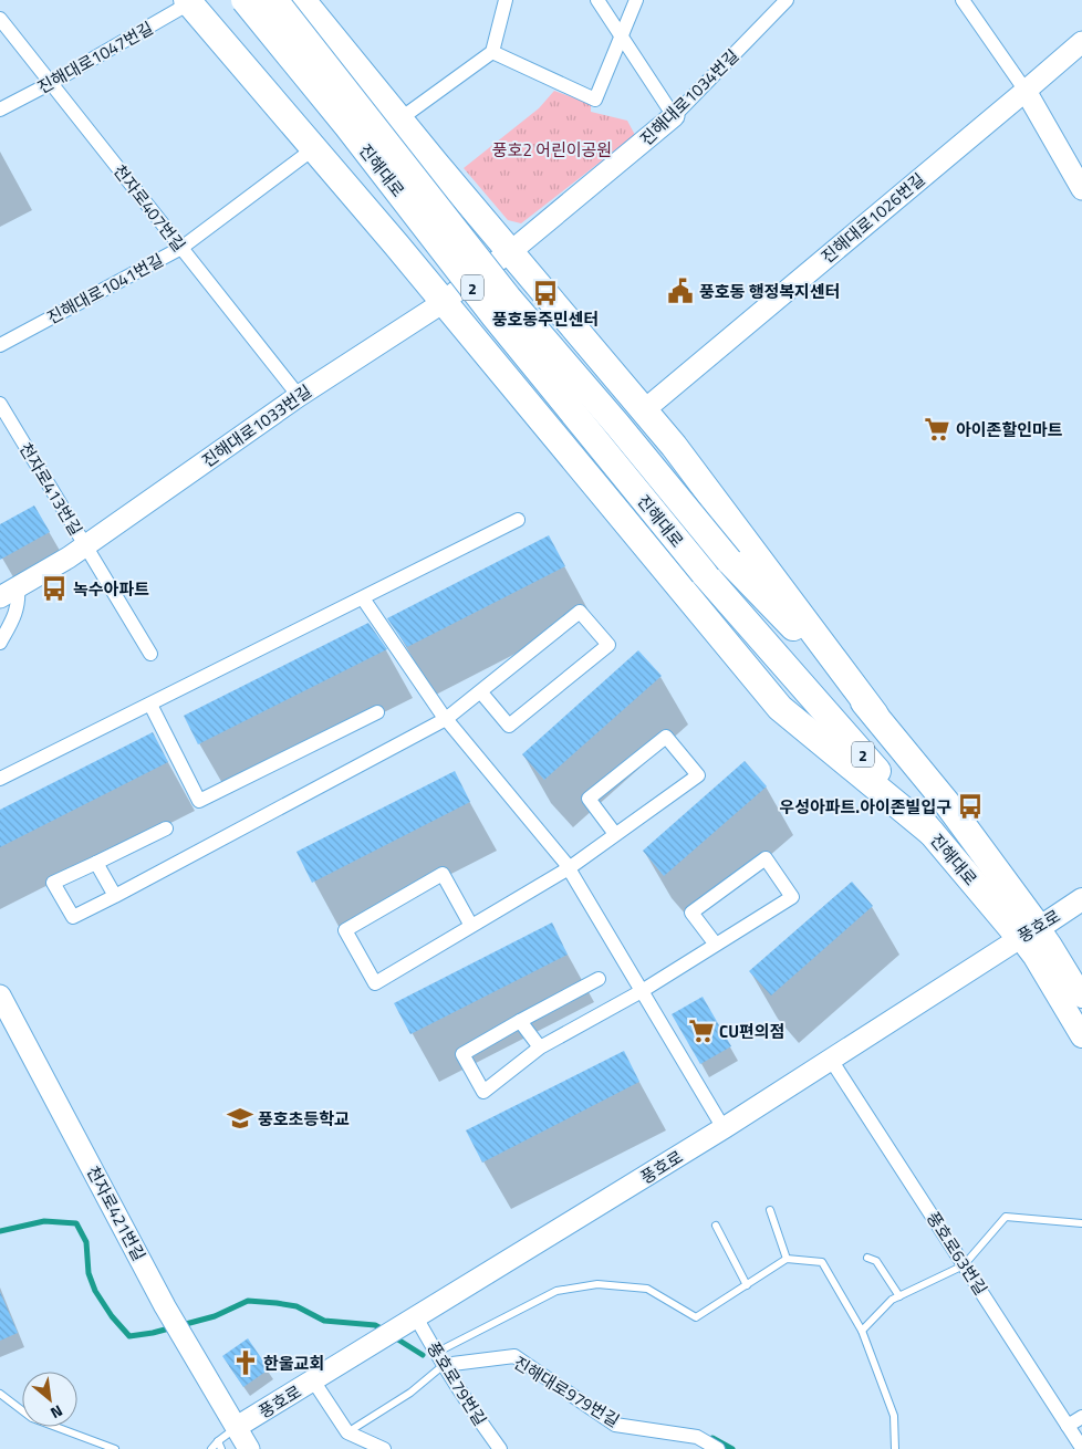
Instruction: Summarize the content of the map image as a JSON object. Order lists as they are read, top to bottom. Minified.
{"streets":{"highway":["진해대로","2"],"main road":["풍호로"],"street":["진해대로1047번길","진해대로1034번길","천자로407번길","진해대로1026번길","진해대로1041번길","진해대로1033번길","천자로413번길","천자로421번길","풍호로63번길","풍호로79번길","진해대로979번길"]},"crossings":[["진해대로1047번길","천자로407번길"],["진해대로1034번길","진해대로1033번길"],["진해대로","풍호로"],["천자로407번길","진해대로1041번길"],["천자로407번길","진해대로1033번길"],["진해대로1033번길","천자로413번길"],["풍호로","천자로421번길"],["풍호로","풍호로63번길"],["풍호로","풍호로79번길"],["풍호로79번길","진해대로979번길"]],"parks":["풍호2 어린이공원"],"places":{"public building":["풍호동 행정복지센터"],"bus stop":["풍호동주민센터","녹수아파트","우성아파트.아이존빌입구"],"supermarket":["아이존할인마트","CU편의점"],"school or university":["풍호초등학교"],"church":["한울교회"]},"north":"bottom right"}
